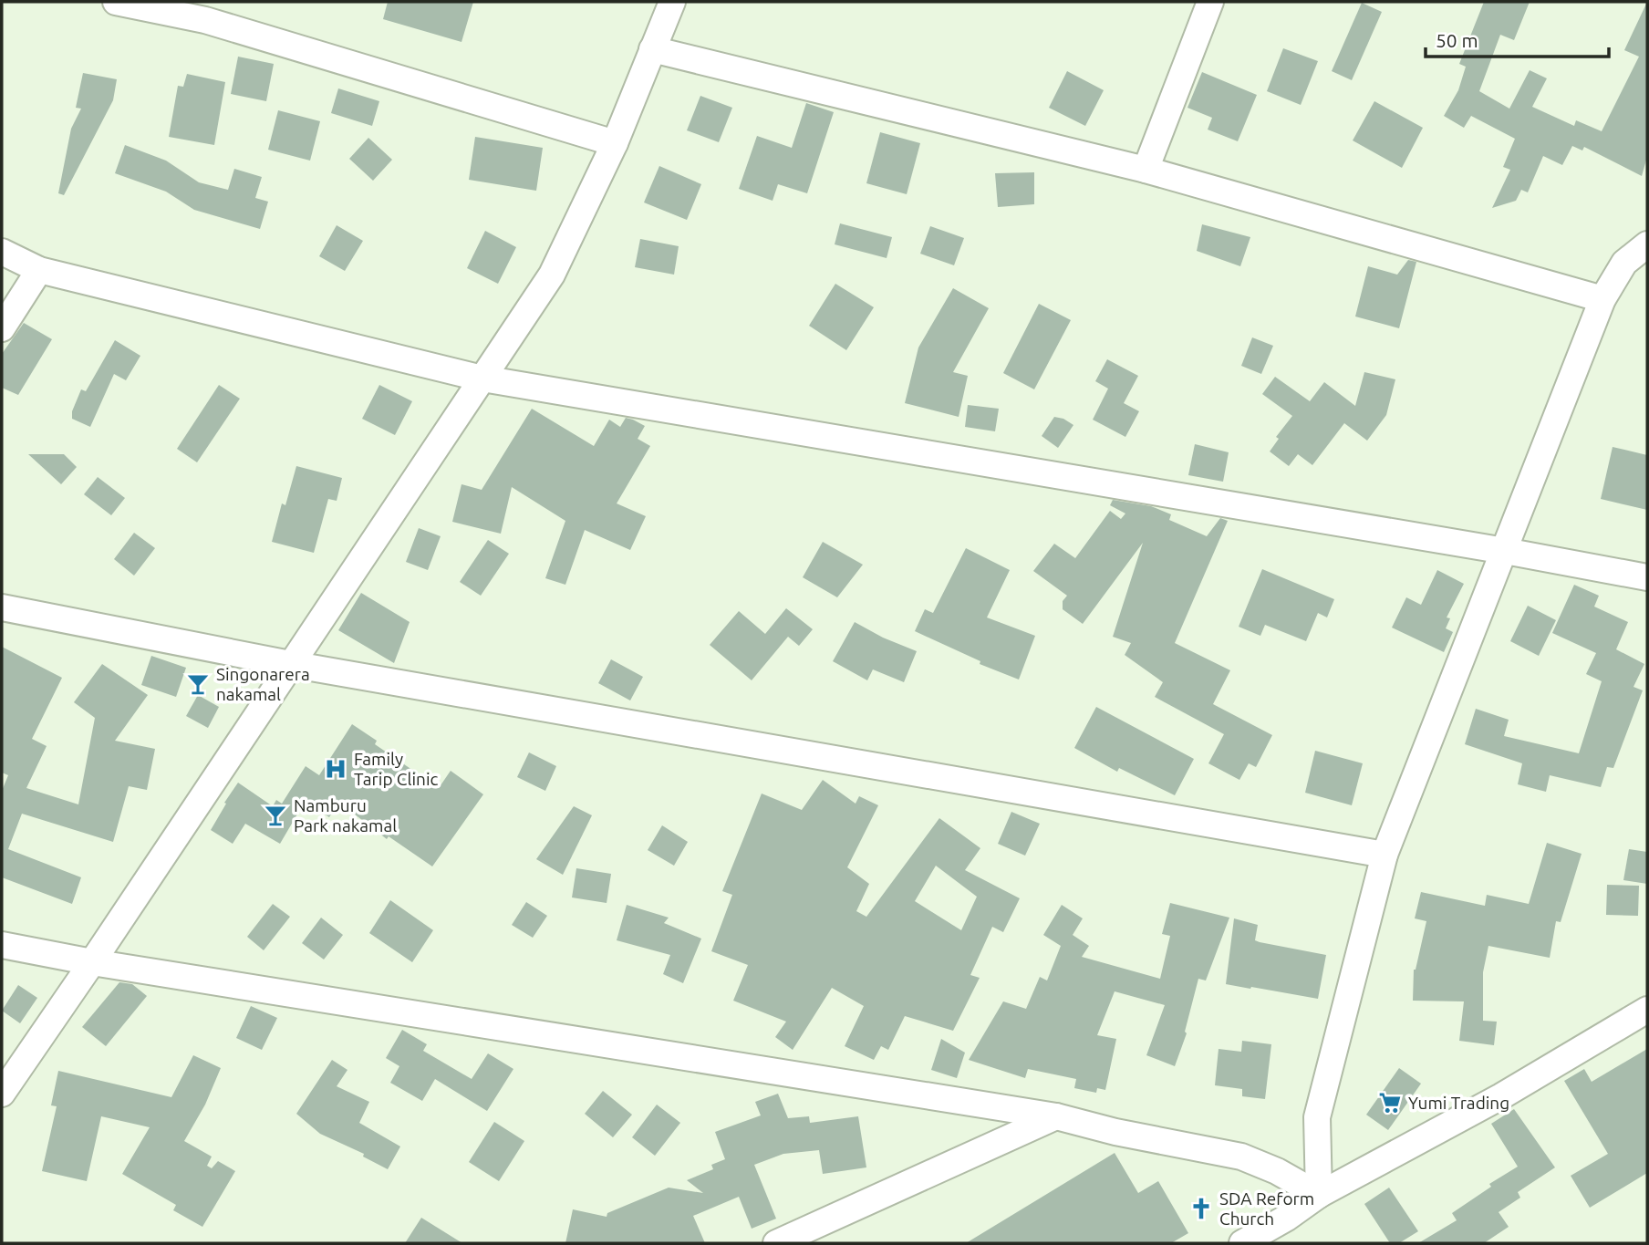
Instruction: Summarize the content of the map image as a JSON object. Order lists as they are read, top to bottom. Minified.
{"places":{"bar":["Singonarera nakamal","Namburu Park nakamal"],"hospital":["Family Tarip Clinic"],"supermarket":["Yumi Trading"],"church":["SDA Reform Church"]},"scale_bar":"50 m"}
